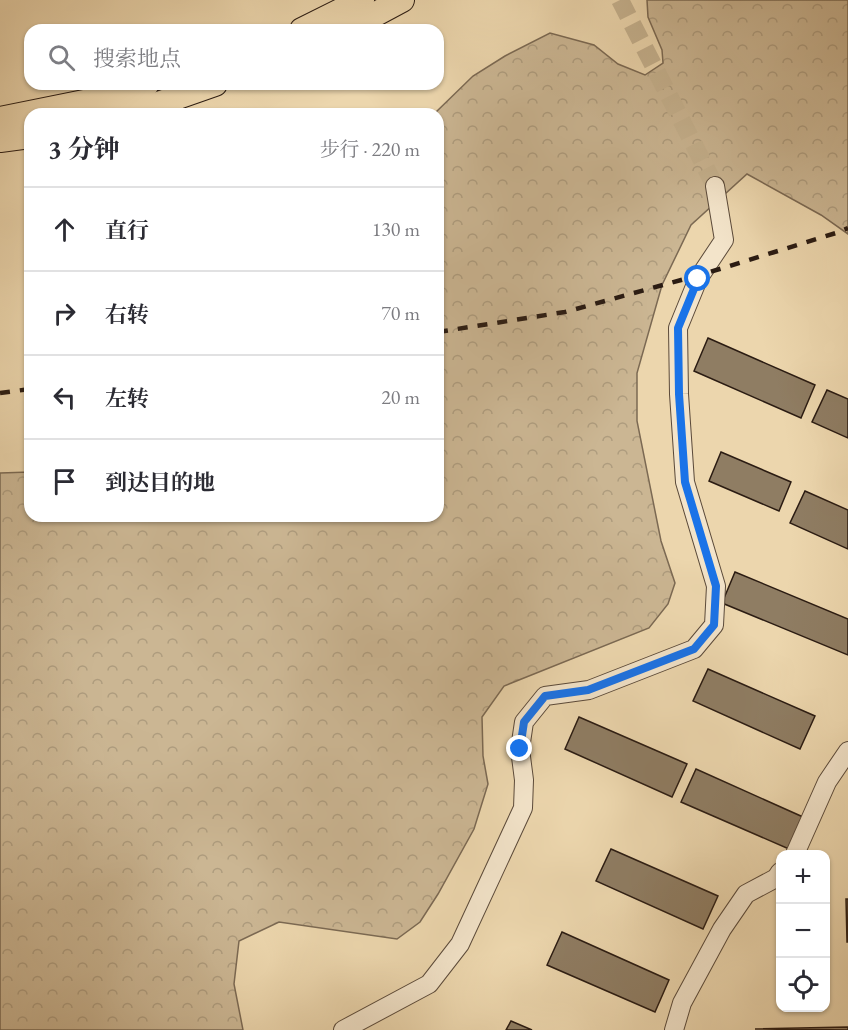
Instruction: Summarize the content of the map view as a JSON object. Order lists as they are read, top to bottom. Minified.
{"page":{"search":"搜索地点","heading":["3 分钟","步行 · 220 m"],"list":[["直行","130 m"],["右转","70 m"],["左转","20 m"],"到达目的地"],"map_buttons":["+","−"]}}
